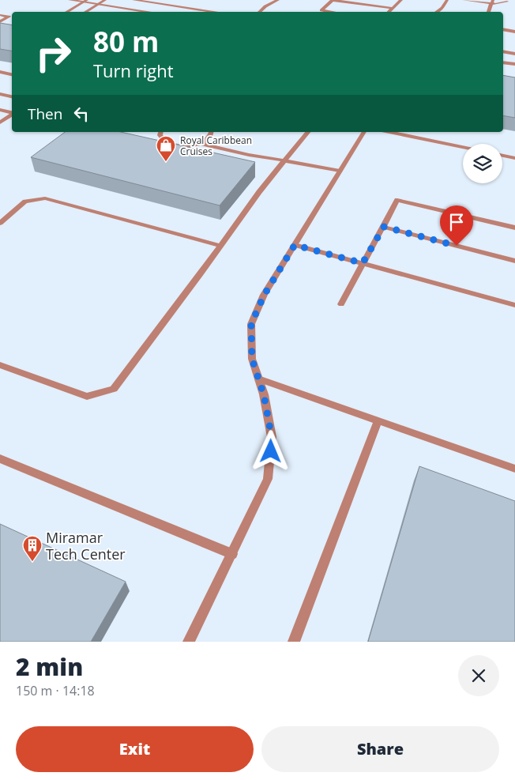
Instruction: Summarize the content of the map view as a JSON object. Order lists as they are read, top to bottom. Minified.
{"places":{"shop":["Royal Caribbean Cruises"],"building":["Miramar Tech Center"]},"page":{"turn":["80 m","Turn right"],"then":"Then","heading":["2 min","150 m · 14:18"],"buttons":["Exit","Share"]}}
